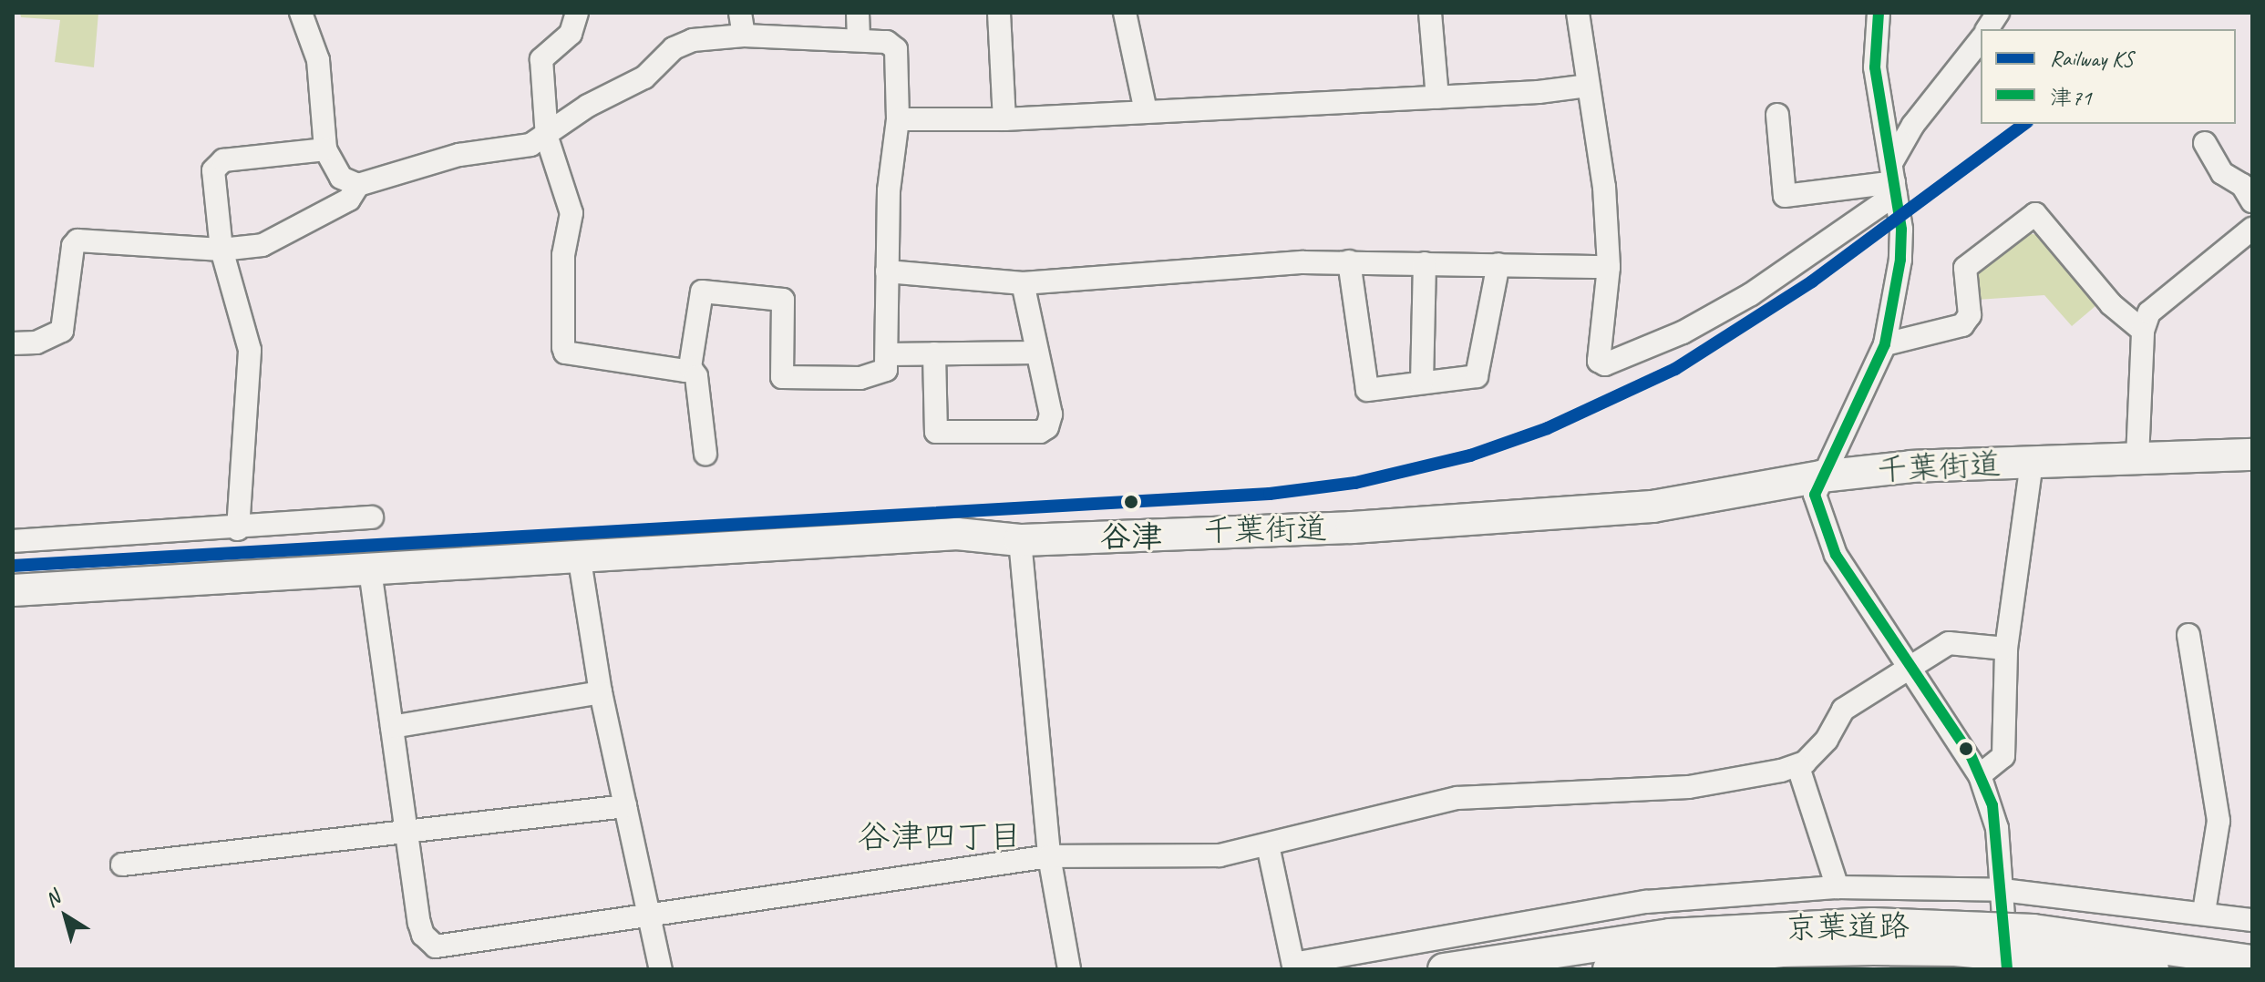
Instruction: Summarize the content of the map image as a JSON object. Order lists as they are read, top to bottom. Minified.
{"streets":{"highway":["千葉街道","京葉道路"]},"districts":["谷津四丁目"],"places":["谷津"],"lines":["transit line 津71","rail line KS"],"legend":["Railway KS","津71"],"north":"top left"}
